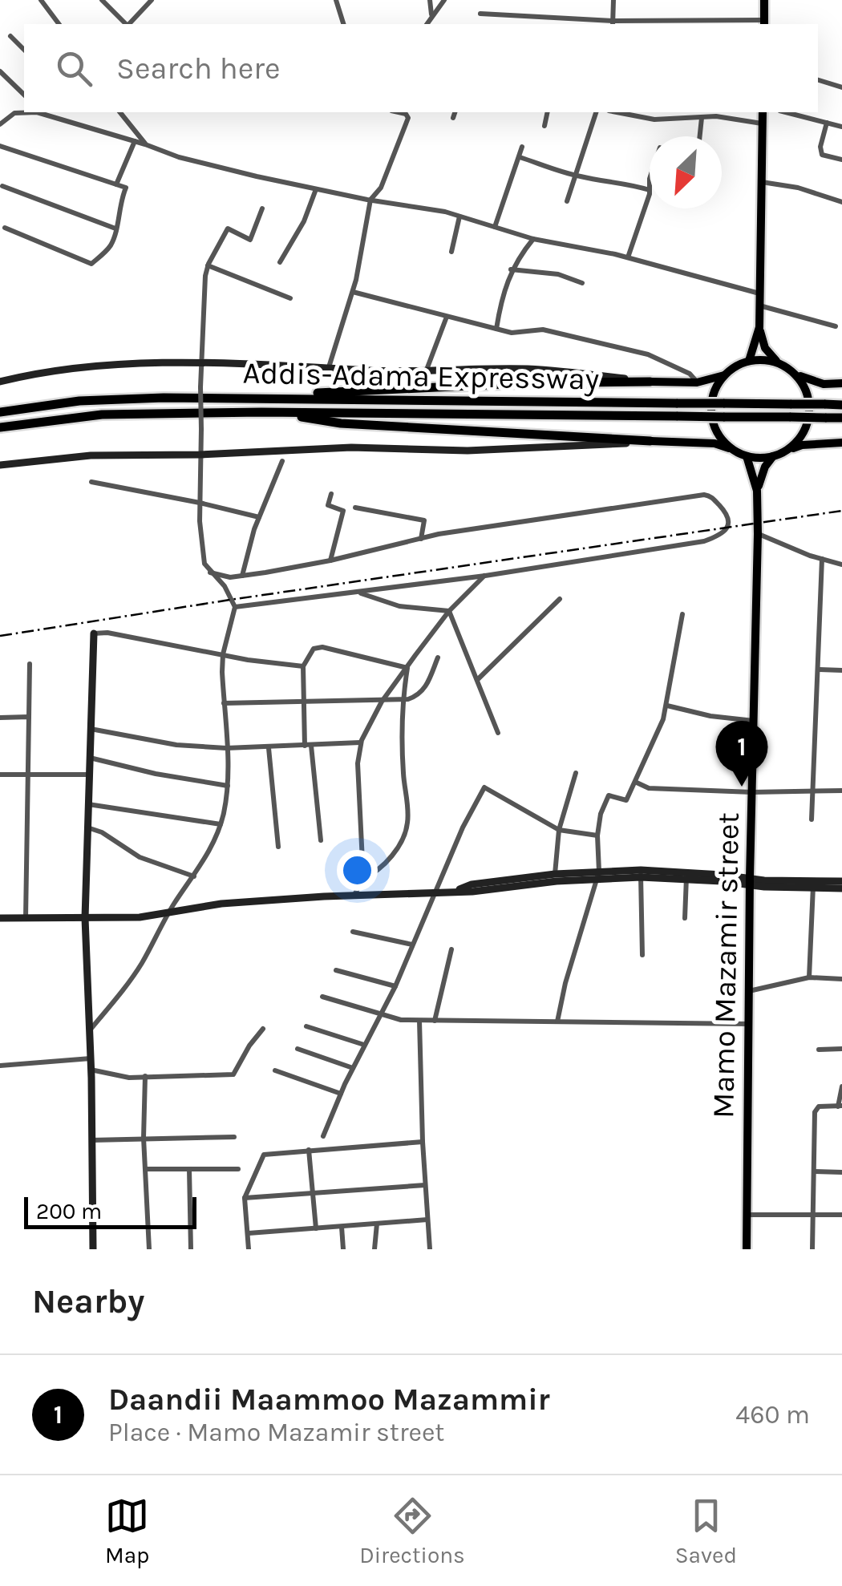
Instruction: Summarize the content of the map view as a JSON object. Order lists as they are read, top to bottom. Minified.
{"streets":{"highway":["Addis-Adama Expressway"],"main road":["Mamo Mazamir street"]},"scale_bar":"200 m","north":"bottom left","page":{"search":"Search here","pins":"1","scale":"200 m","heading":"Nearby","list":[{"mark":"1","name":"Daandii Maammoo Mazammir","note":"Place · Mamo Mazamir street","value":"460 m"}],"nav":["Map","Directions","Saved"]}}
